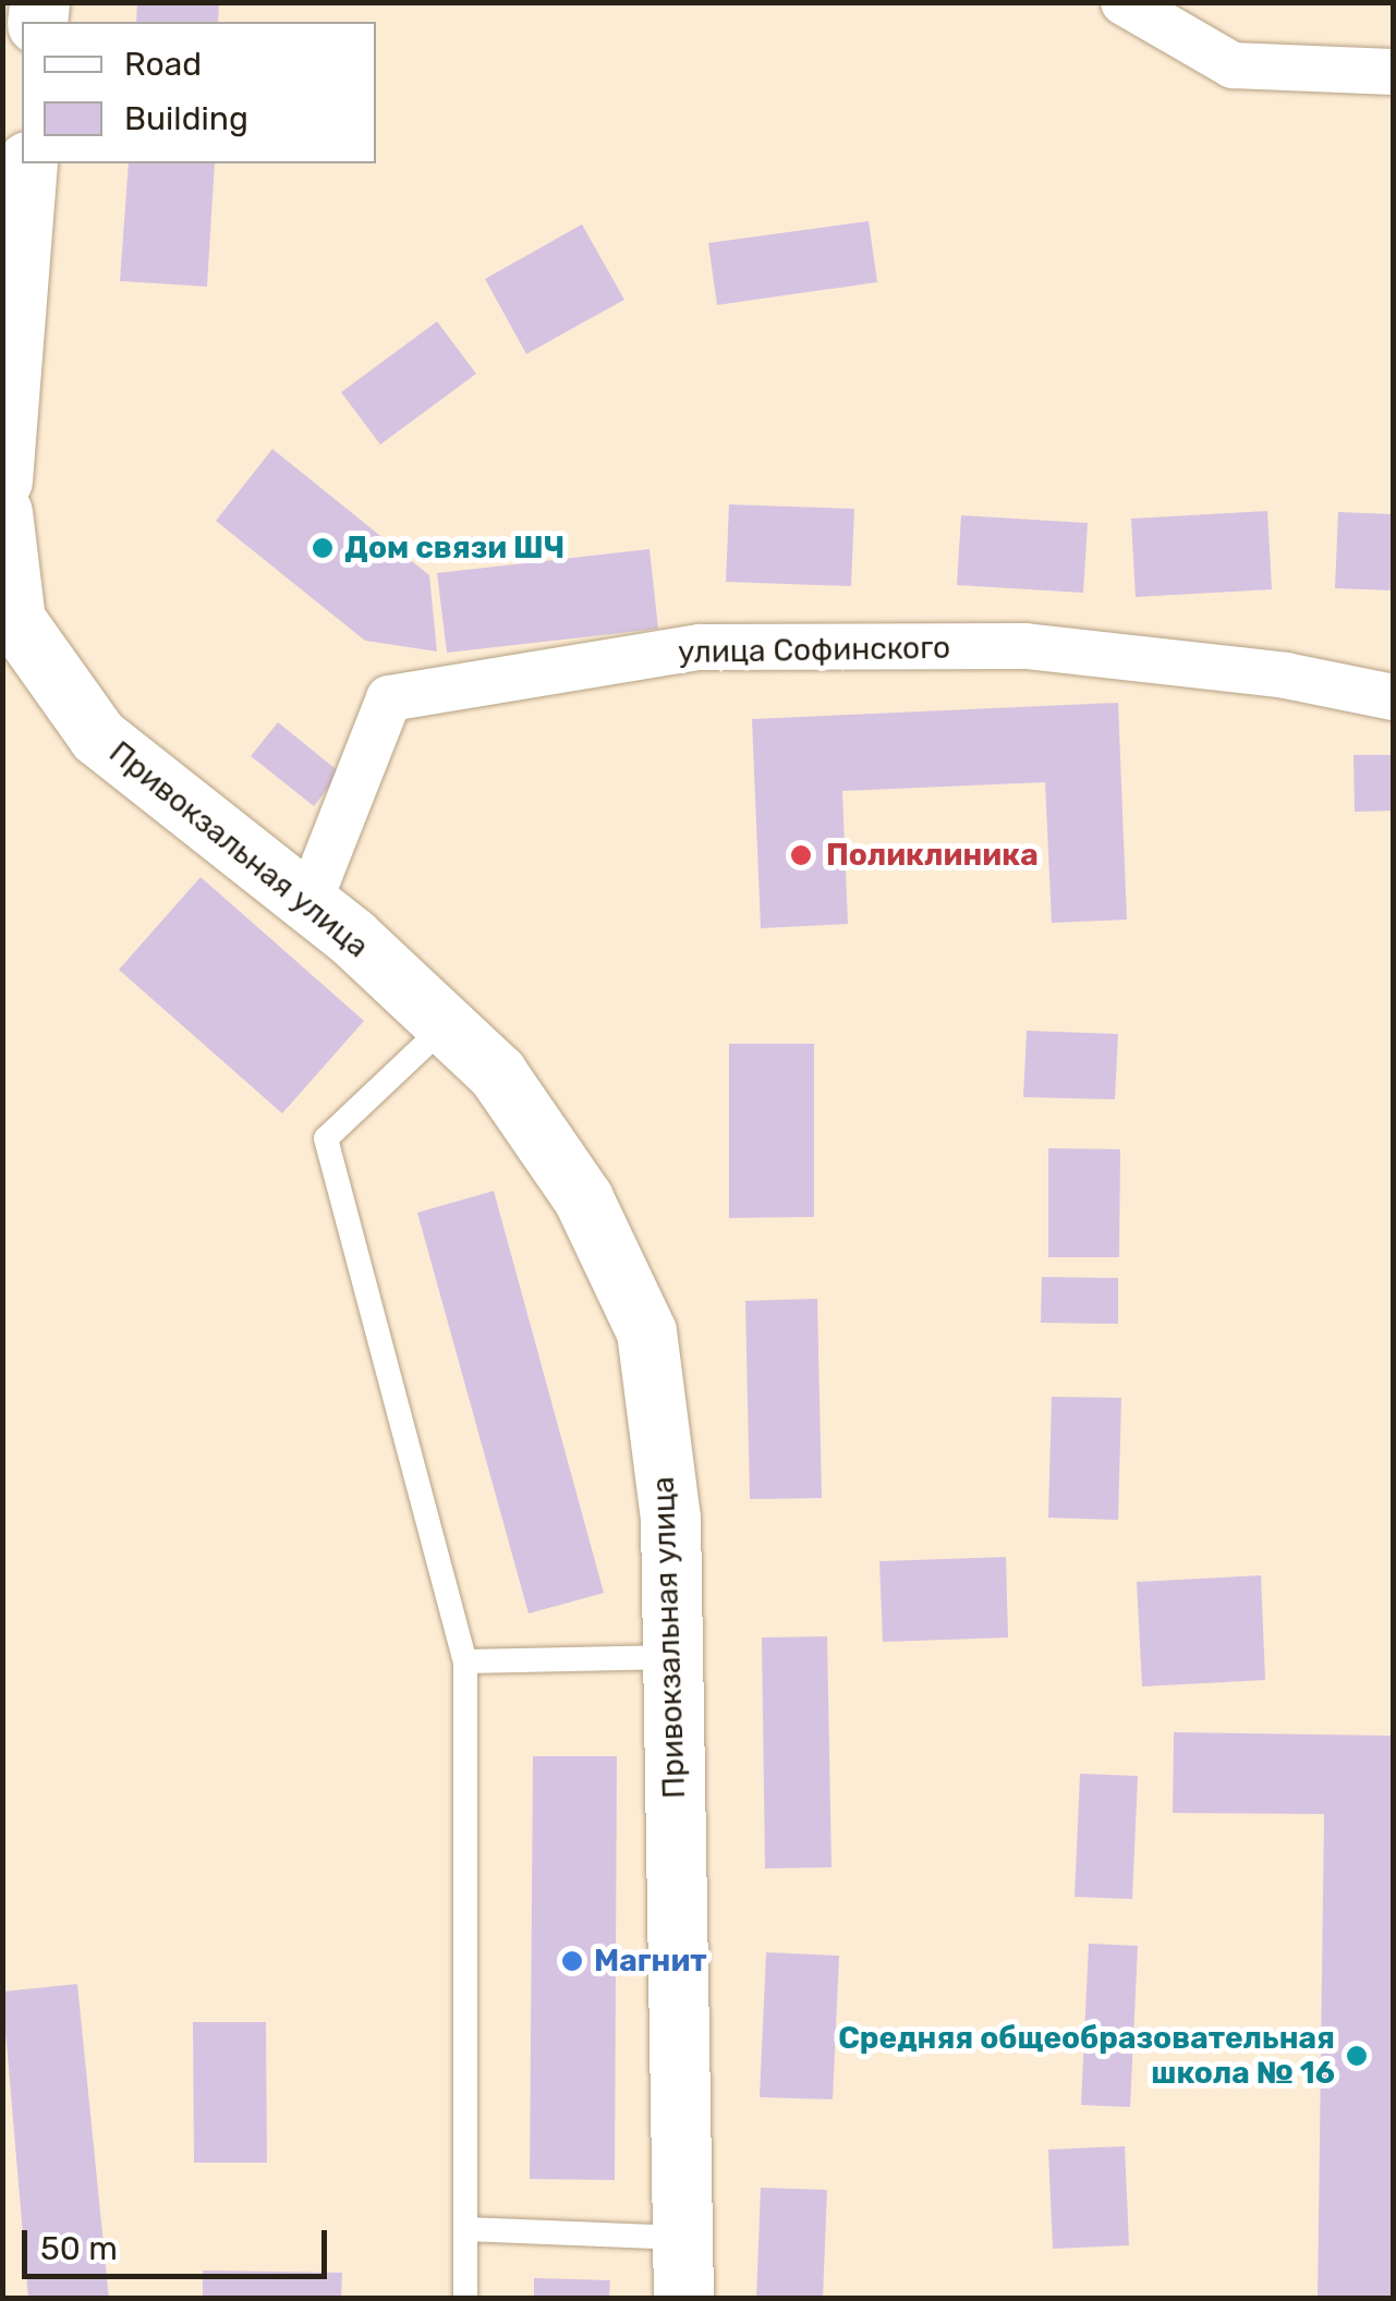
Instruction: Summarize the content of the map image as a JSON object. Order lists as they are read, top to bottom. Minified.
{"streets":{"main road":["Привокзальная улица"],"street":["улица Софинского"]},"crossings":[["улица Софинского","Привокзальная улица"]],"places":["Дом связи ШЧ","Поликлиника","Магнит","Средняя общеобразовательная школа № 16"],"legend":["Road","Building"],"scale_bar":"50 m"}
